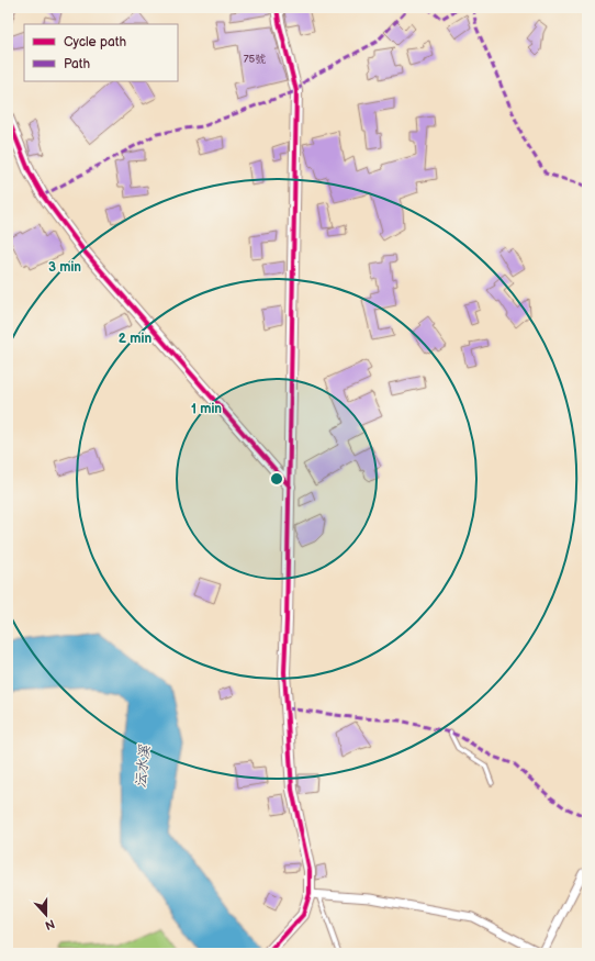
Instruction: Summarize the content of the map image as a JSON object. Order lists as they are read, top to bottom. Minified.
{"water":["沄水溪"],"house_numbers":["75號"],"legend":["Cycle path","Path"],"north":"bottom","rings":["3 min","2 min","1 min"]}
